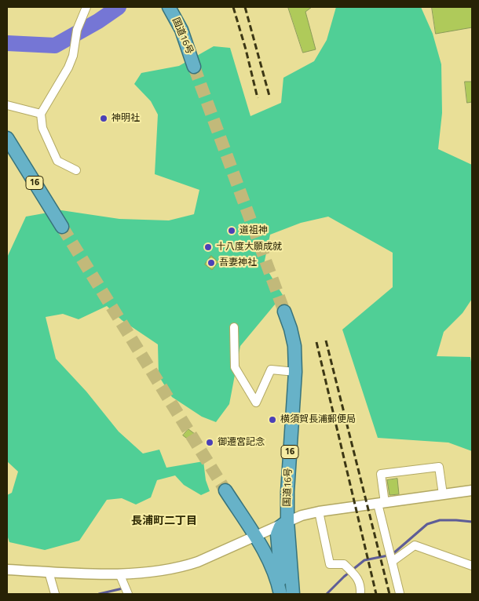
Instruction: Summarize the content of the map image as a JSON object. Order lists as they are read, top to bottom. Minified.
{"streets":{"highway":["国道16号","16"]},"districts":["長浦町二丁目"],"places":["神明社","道祖神","十八度大願成就","吾妻神社","横須賀長浦郵便局","御遷宮記念"]}
